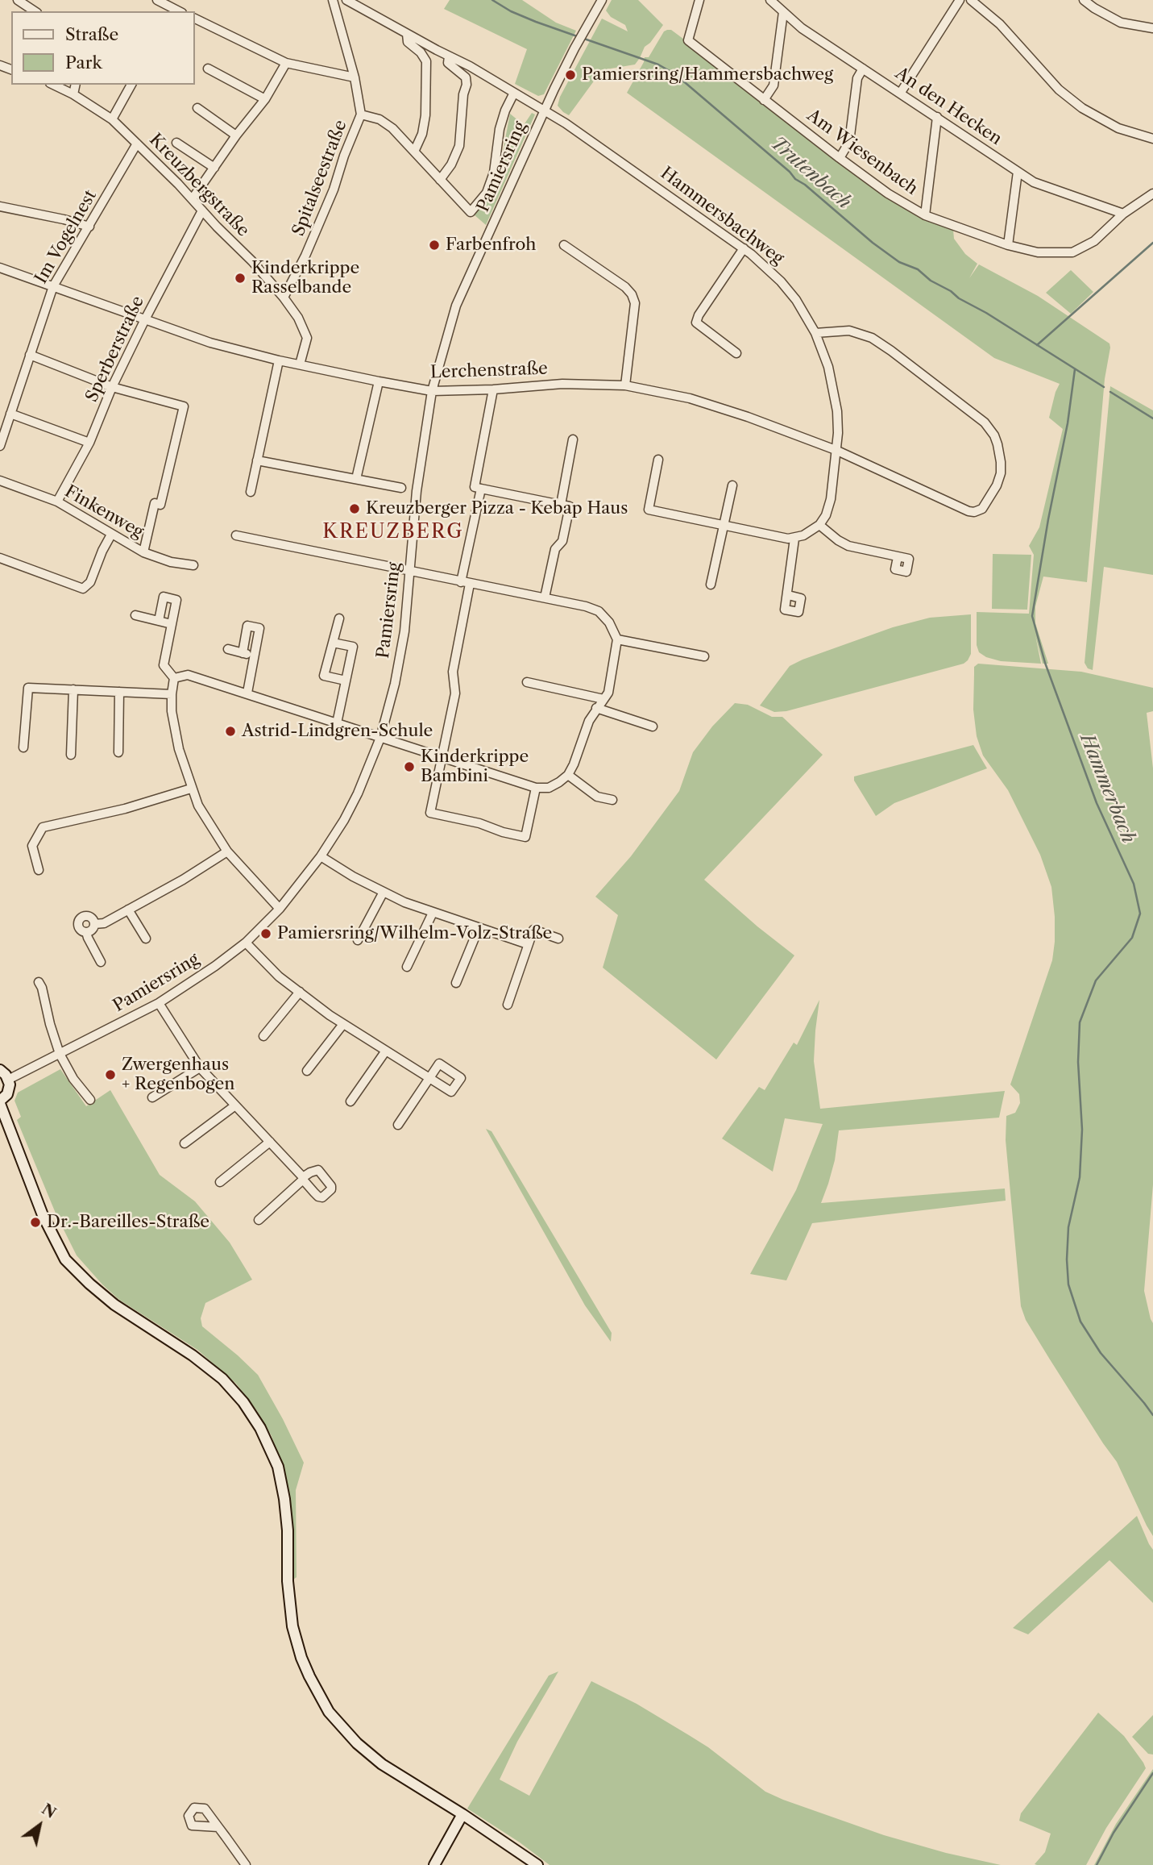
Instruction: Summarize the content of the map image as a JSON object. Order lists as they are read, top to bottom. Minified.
{"streets":{"street":["An den Hecken","Am Wiesenbach","Pamiersring","Spitalseestraße","Kreuzbergstraße","Hammersbachweg","Im Vogelnest","Sperberstraße","Lerchenstraße","Finkenweg"]},"crossings":[["An den Hecken","Am Wiesenbach"],["Pamiersring","Hammersbachweg"],["Pamiersring","Lerchenstraße"],["Spitalseestraße","Kreuzbergstraße"],["Kreuzbergstraße","Im Vogelnest"],["Kreuzbergstraße","Sperberstraße"],["Kreuzbergstraße","Lerchenstraße"],["Hammersbachweg","Lerchenstraße"],["Im Vogelnest","Lerchenstraße"],["Sperberstraße","Lerchenstraße"],["Sperberstraße","Finkenweg"]],"districts":["KREUZBERG"],"water":["Trutenbach","Hammerbach"],"places":["Pamiersring/Hammersbachweg","Farbenfroh","Kinderkrippe Rasselbande","Kreuzberger Pizza - Kebap Haus","Astrid-Lindgren-Schule","Kinderkrippe Bambini","Pamiersring/Wilhelm-Volz-Straße","Zwergenhaus + Regenbogen","Dr.-Bareilles-Straße"],"legend":["Straße","Park"],"north":"top right"}
